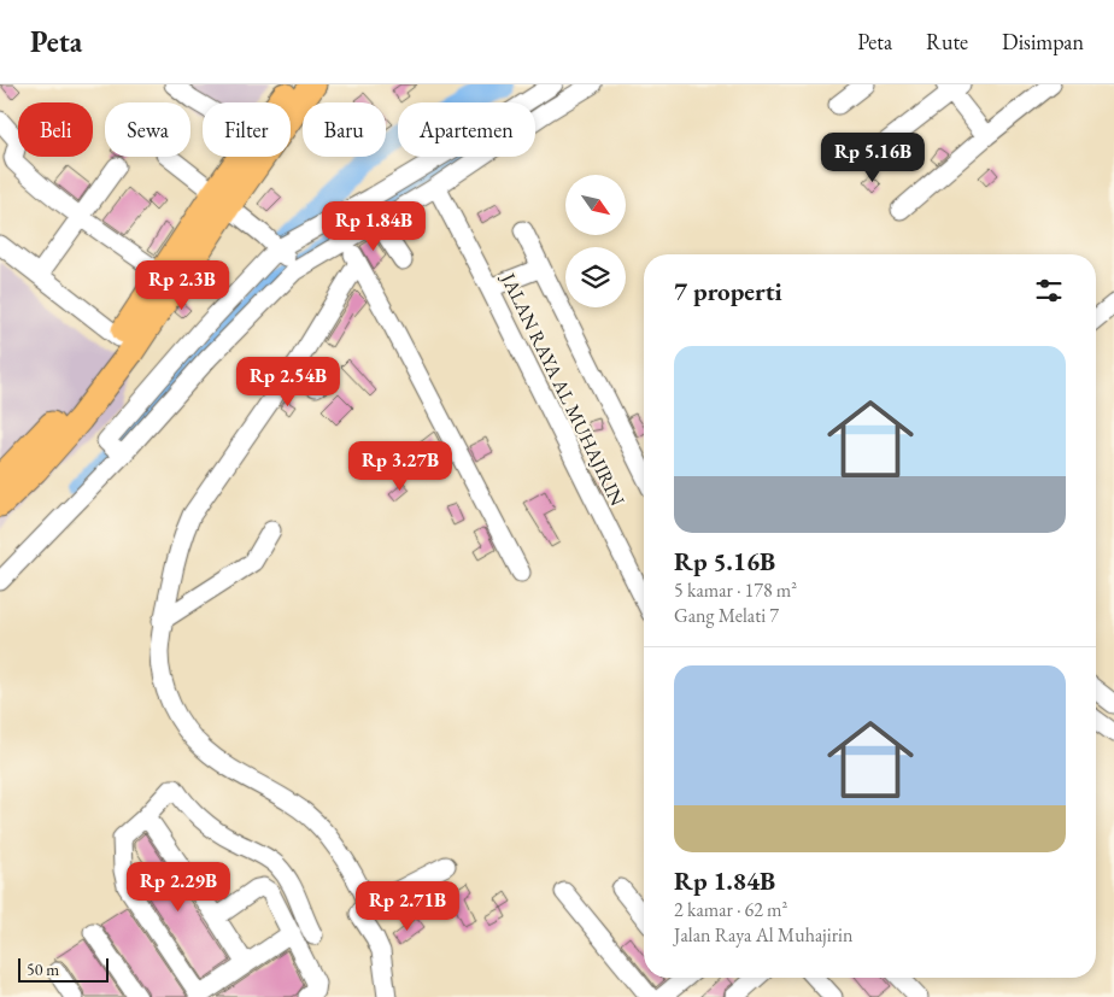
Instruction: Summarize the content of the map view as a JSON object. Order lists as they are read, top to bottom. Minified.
{"streets":{"street":["JALAN RAYA AL MUHAJIRIN"]},"scale_bar":"50 m","north":"bottom right","page":{"header":"Peta","nav":["Peta","Rute","Disimpan"],"chip":["Beli","Sewa","Filter","Baru","Apartemen"],"price":["Rp 5.16B","Rp 1.84B","Rp 2.3B","Rp 2.54B","Rp 3.27B","Rp 2.29B","Rp 2.71B"],"heading":"7 properti","list":[{"name":"Rp 5.16B","note":"5 kamar · 178 m² · Gang Melati 7"},{"name":"Rp 1.84B","note":"2 kamar · 62 m² · Jalan Raya Al Muhajirin"}],"scale":"50 m"}}
